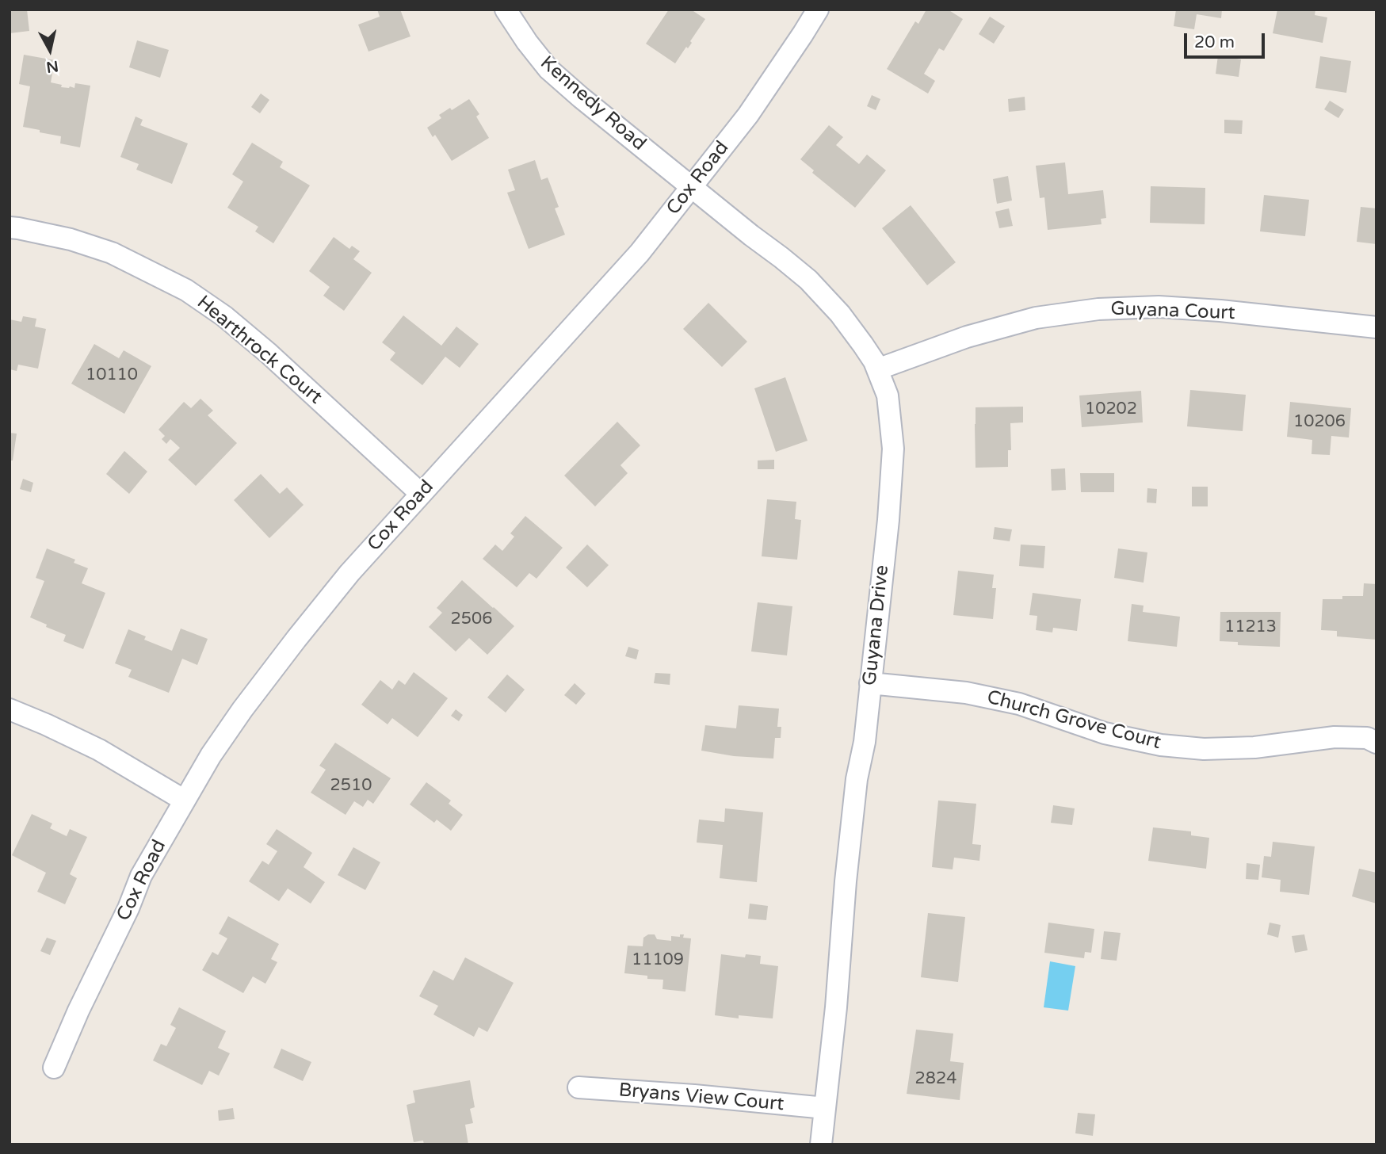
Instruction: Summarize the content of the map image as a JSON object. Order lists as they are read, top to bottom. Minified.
{"streets":{"street":["Kennedy Road","Cox Road","Guyana Court","Hearthrock Court","Guyana Drive","Church Grove Court","Bryans View Court"]},"crossings":[["Kennedy Road","Cox Road"],["Kennedy Road","Guyana Drive"],["Cox Road","Hearthrock Court"],["Cox Road","Guyana Drive"],["Guyana Court","Guyana Drive"],["Guyana Drive","Church Grove Court"],["Guyana Drive","Bryans View Court"]],"house_numbers":["10110","10202","10206","2506","11213","2510","11109","2824"],"scale_bar":"20 m","north":"bottom"}
